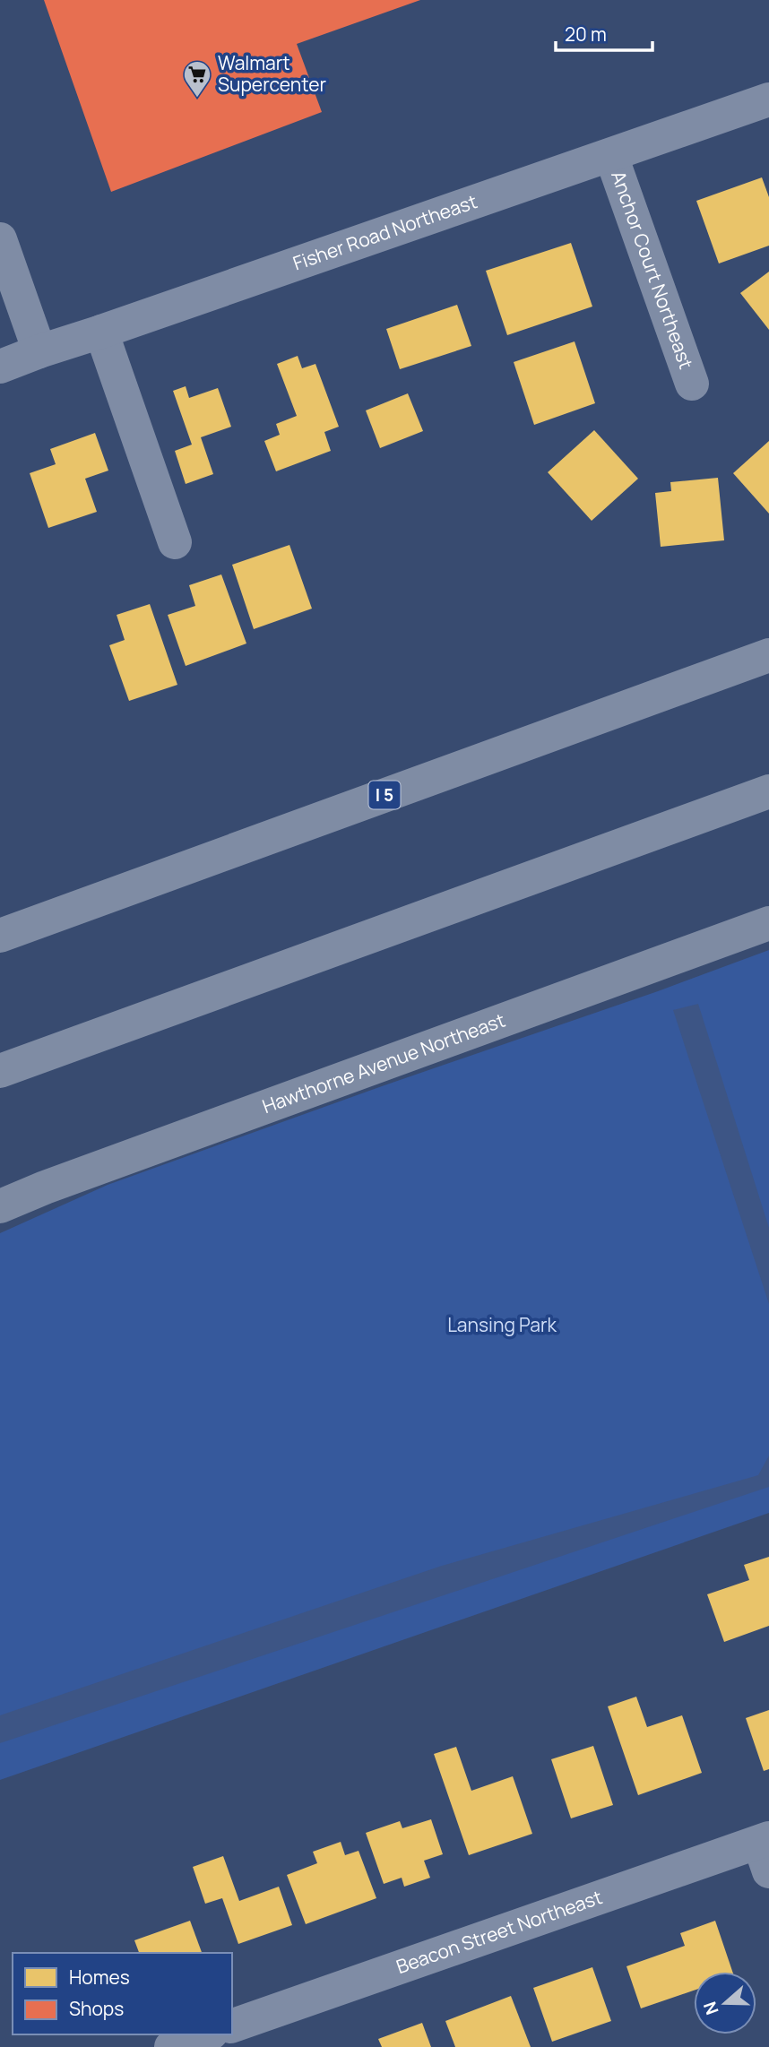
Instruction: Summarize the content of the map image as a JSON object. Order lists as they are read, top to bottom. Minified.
{"streets":{"highway":["I 5"],"main road":["Hawthorne Avenue Northeast"],"street":["Fisher Road Northeast","Anchor Court Northeast","Beacon Street Northeast"]},"crossings":[["Fisher Road Northeast","Anchor Court Northeast"]],"parks":["Lansing Park"],"places":{"supermarket":["Walmart Supercenter"]},"legend":["Homes","Shops"],"scale_bar":"20 m","north":"left"}
